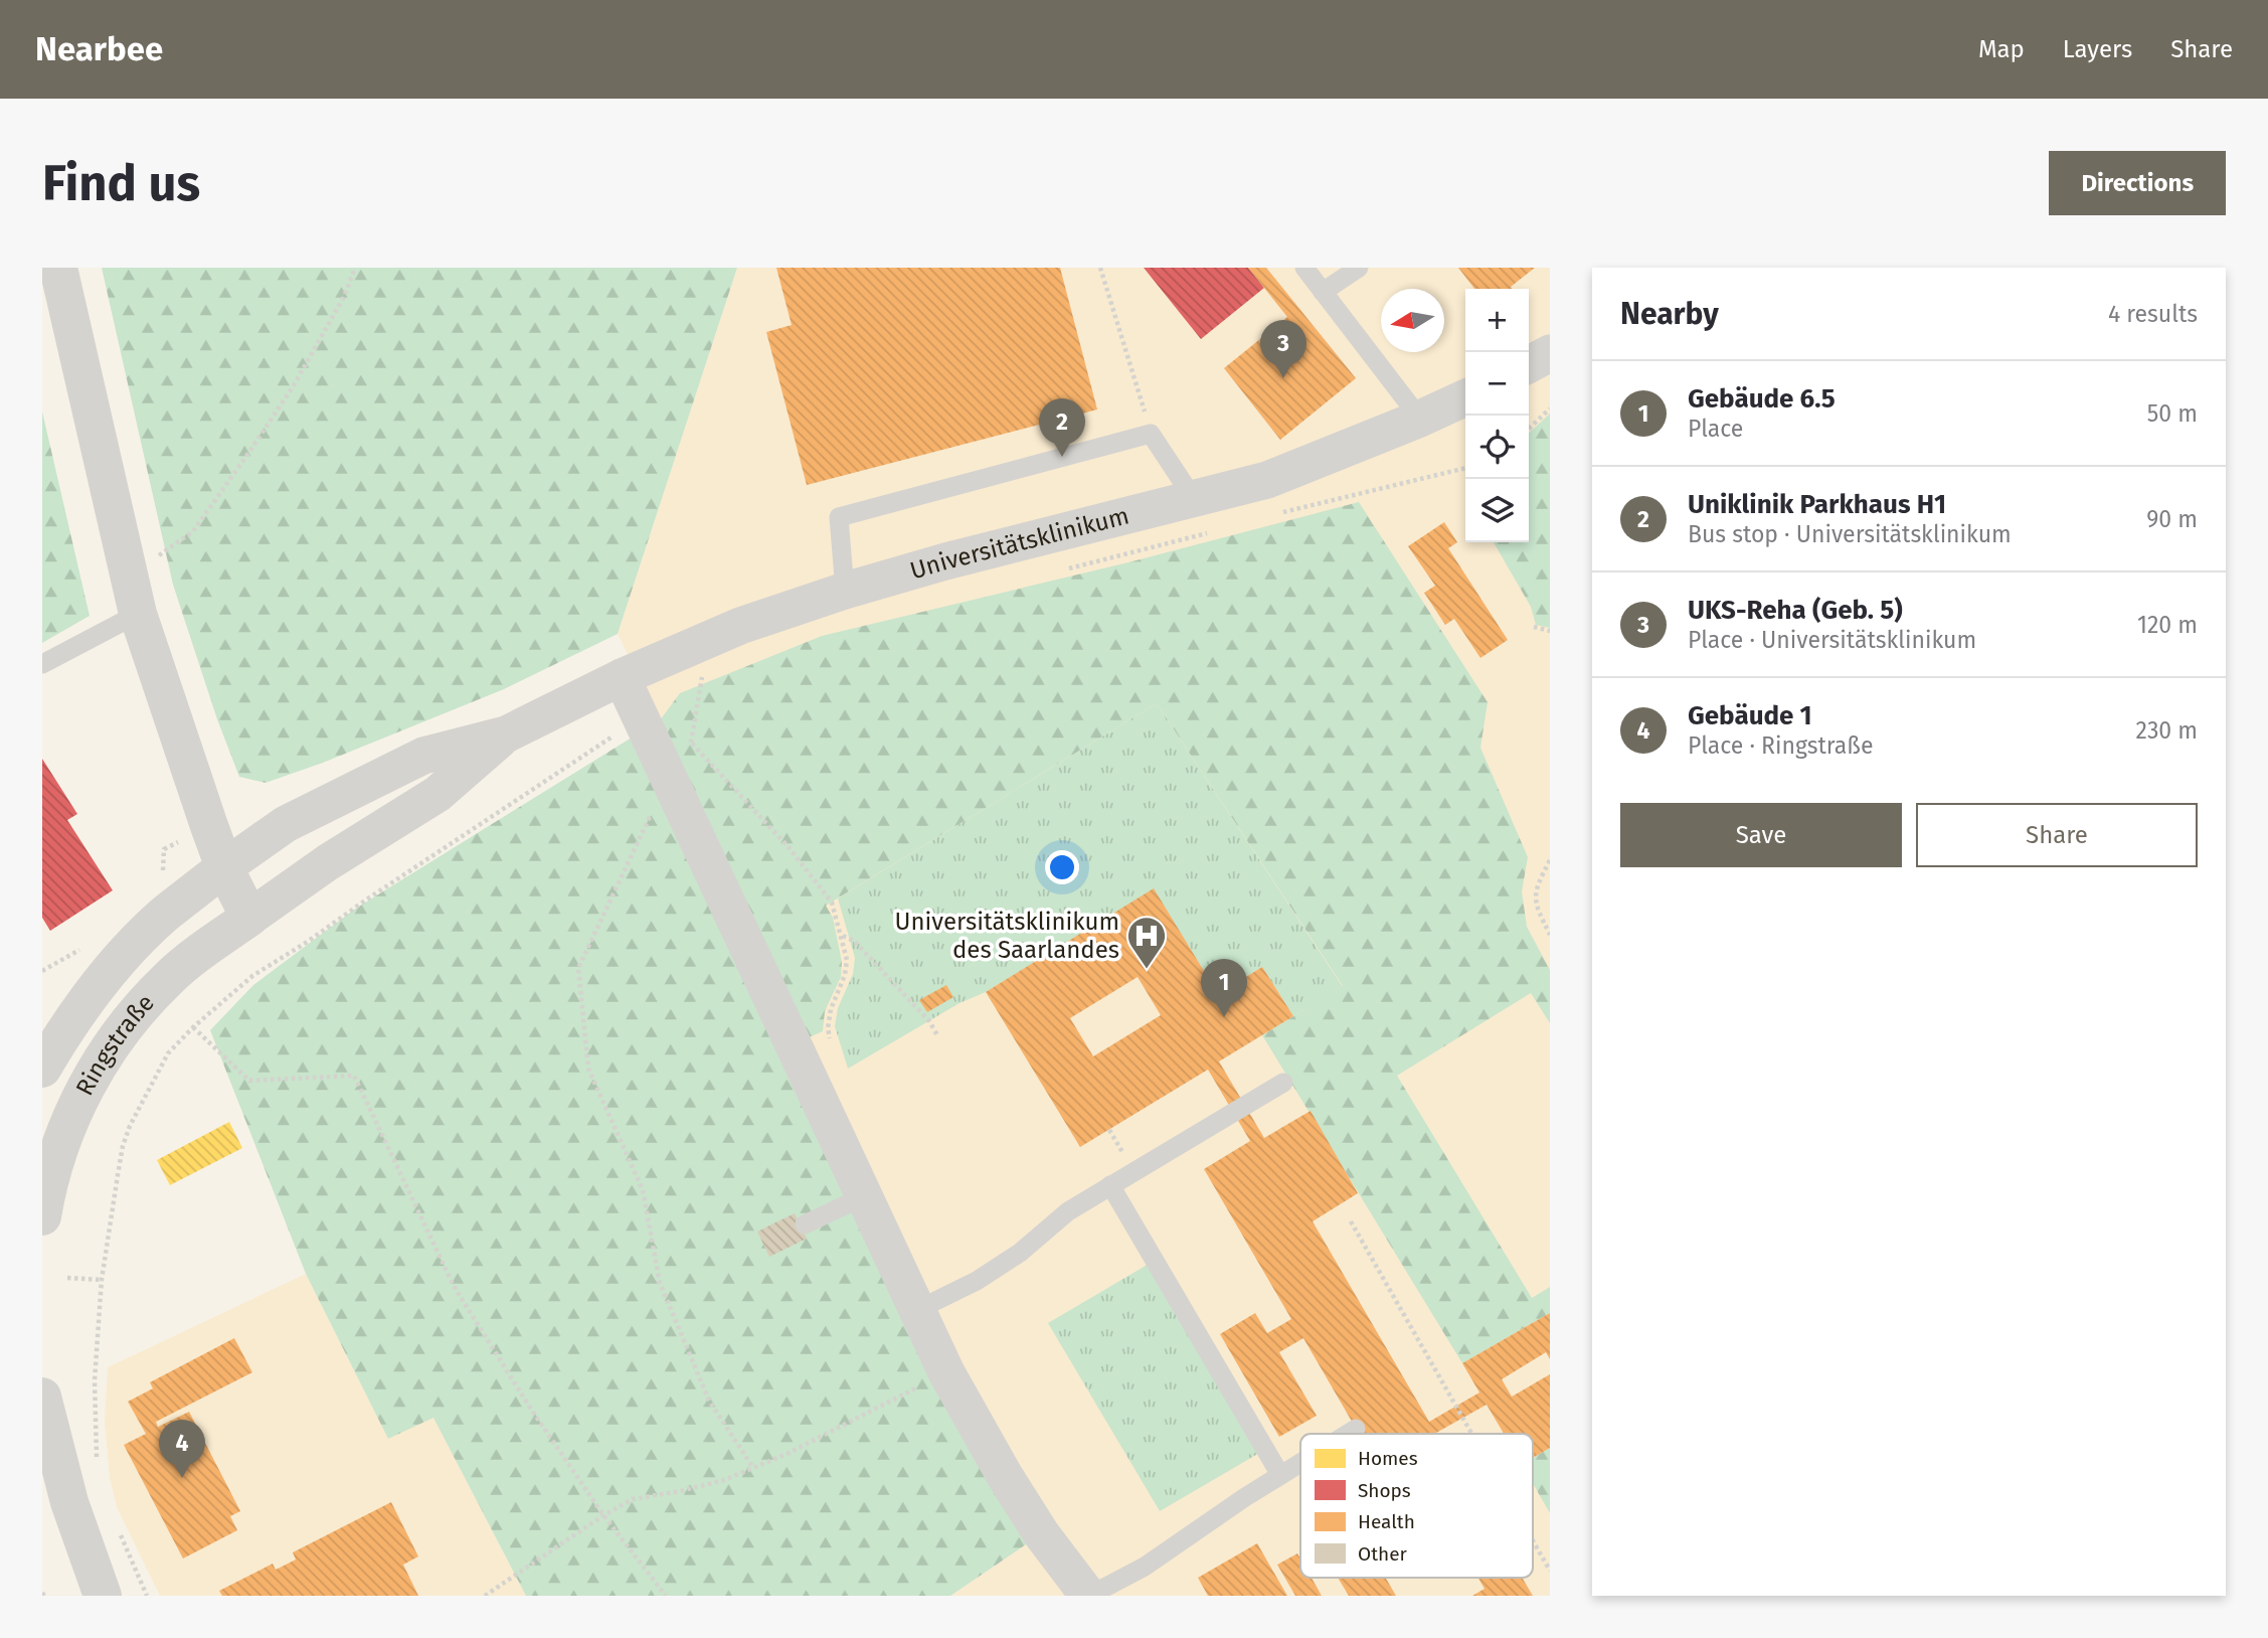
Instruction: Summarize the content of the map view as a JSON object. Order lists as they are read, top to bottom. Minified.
{"streets":{"street":["Universitätsklinikum","Ringstraße"]},"places":{"hospital":["Universitätsklinikum des Saarlandes"]},"legend":["Homes","Shops","Health","Other"],"north":"left","page":{"header":"Nearbee","nav":["Map","Layers","Share"],"buttons":["Directions",["Save","Share"]],"title":"Find us","heading":["Nearby","4 results"],"map_buttons":["+","−"],"pins":["3","2","1","4"],"list":[{"mark":"1","name":"Gebäude 6.5","note":"Place","value":"50 m"},{"mark":"2","name":"Uniklinik Parkhaus H1","note":"Bus stop · Universitätsklinikum","value":"90 m"},{"mark":"3","name":"UKS-Reha (Geb. 5)","note":"Place · Universitätsklinikum","value":"120 m"},{"mark":"4","name":"Gebäude 1","note":"Place · Ringstraße","value":"230 m"}]}}
